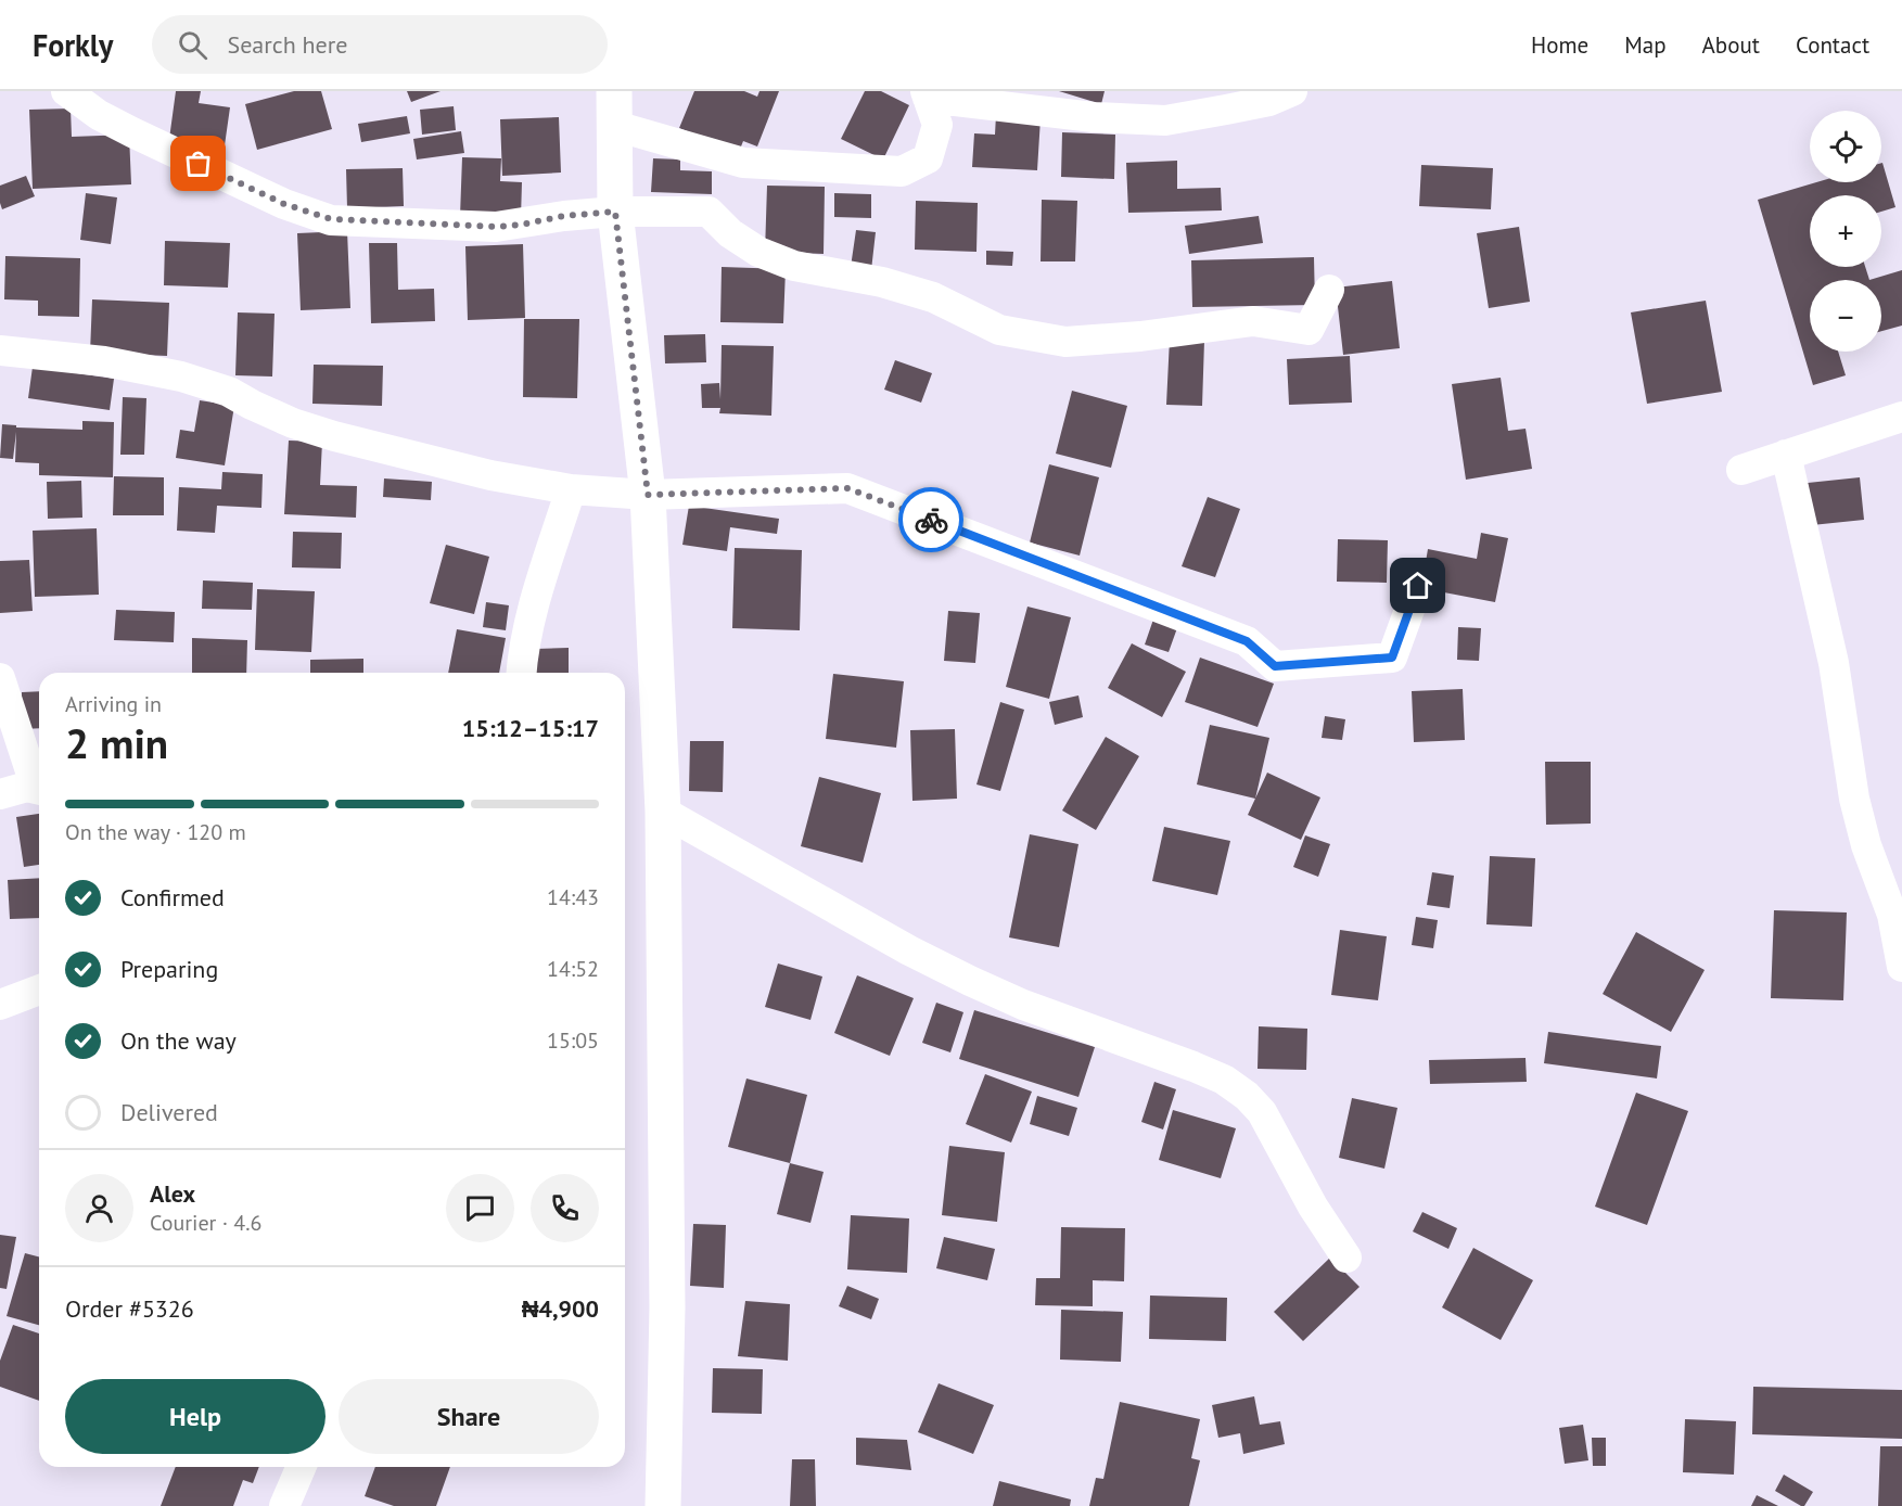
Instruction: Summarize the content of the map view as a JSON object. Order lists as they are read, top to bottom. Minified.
{"page":{"header":"Forkly","search":"Search here","nav":["Home","Map","About","Contact"],"map_buttons":["+","−"],"heading":["2 min","Arriving in","15:12–15:17"],"panel":["Alex","Courier · 4.6","Order #5326","₦4,900"],"bar":"On the way · 120 m","list":[["Confirmed","14:43"],["Preparing","14:52"],["On the way","15:05"],"Delivered"],"buttons":["Help","Share"]}}
